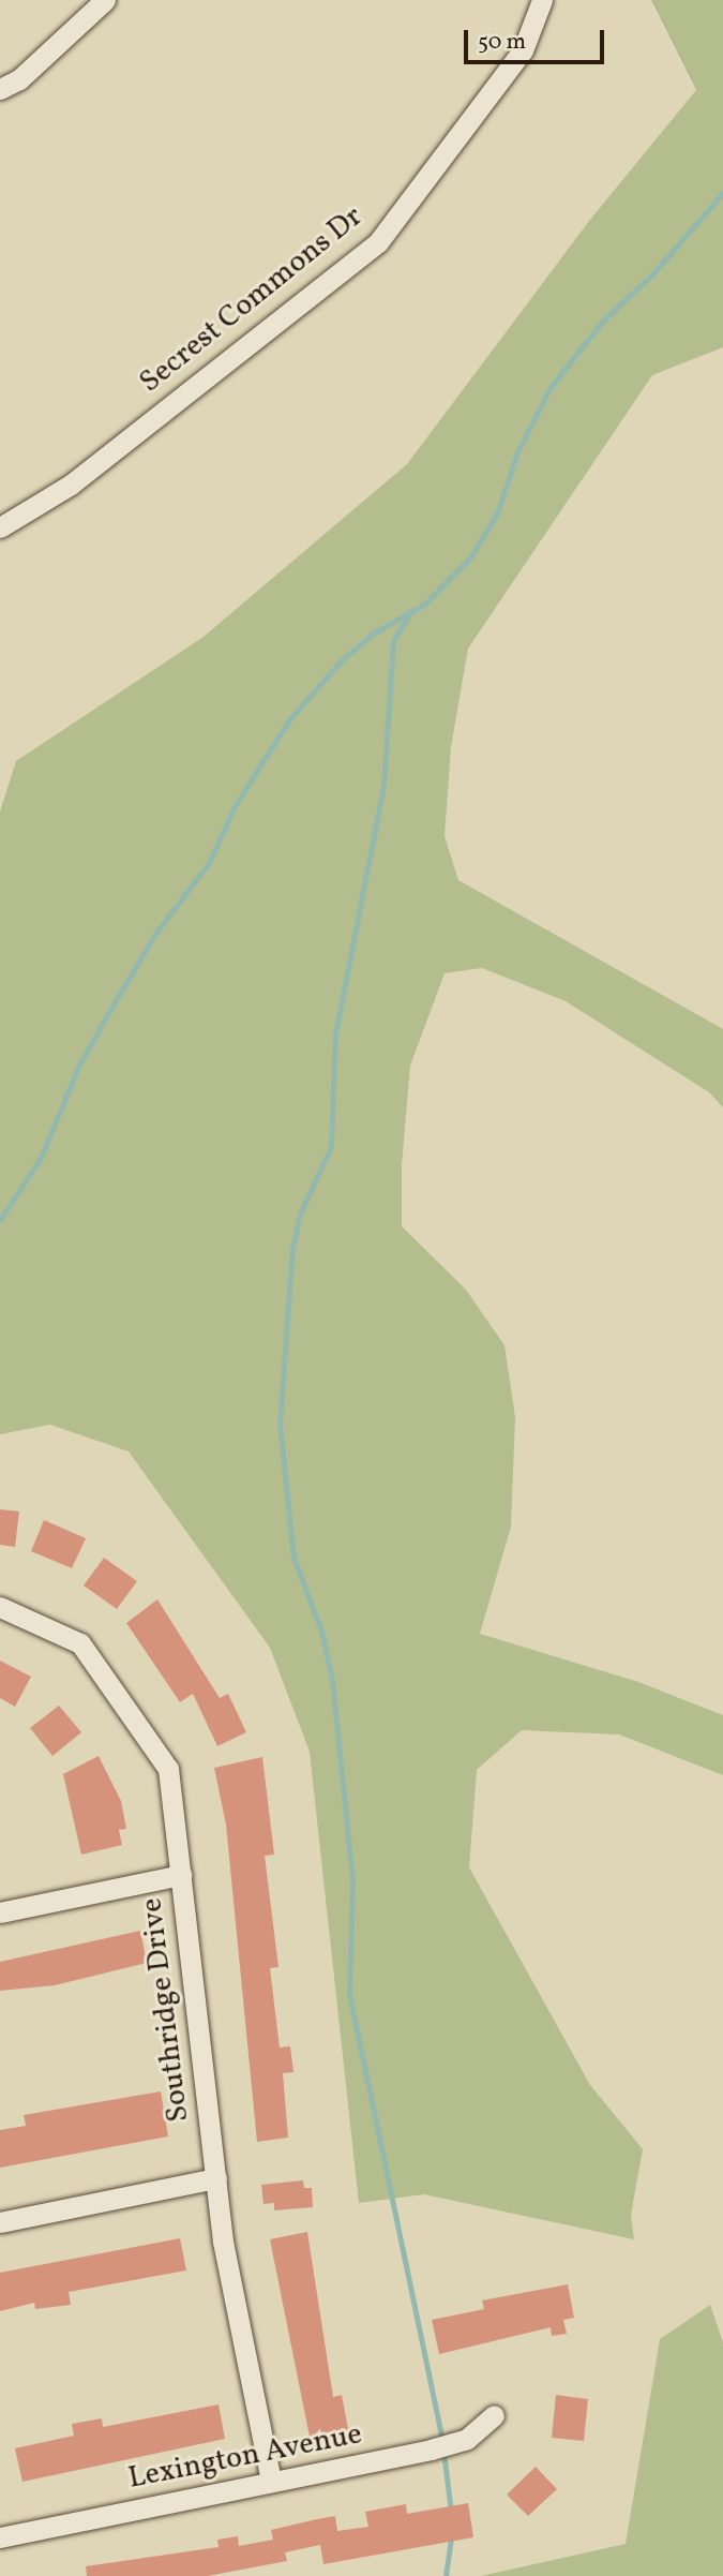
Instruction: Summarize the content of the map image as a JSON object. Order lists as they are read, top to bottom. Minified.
{"streets":{"street":["Secrest Commons Dr","Southridge Drive","Lexington Avenue"]},"crossings":[["Southridge Drive","Lexington Avenue"]],"scale_bar":"50 m"}
